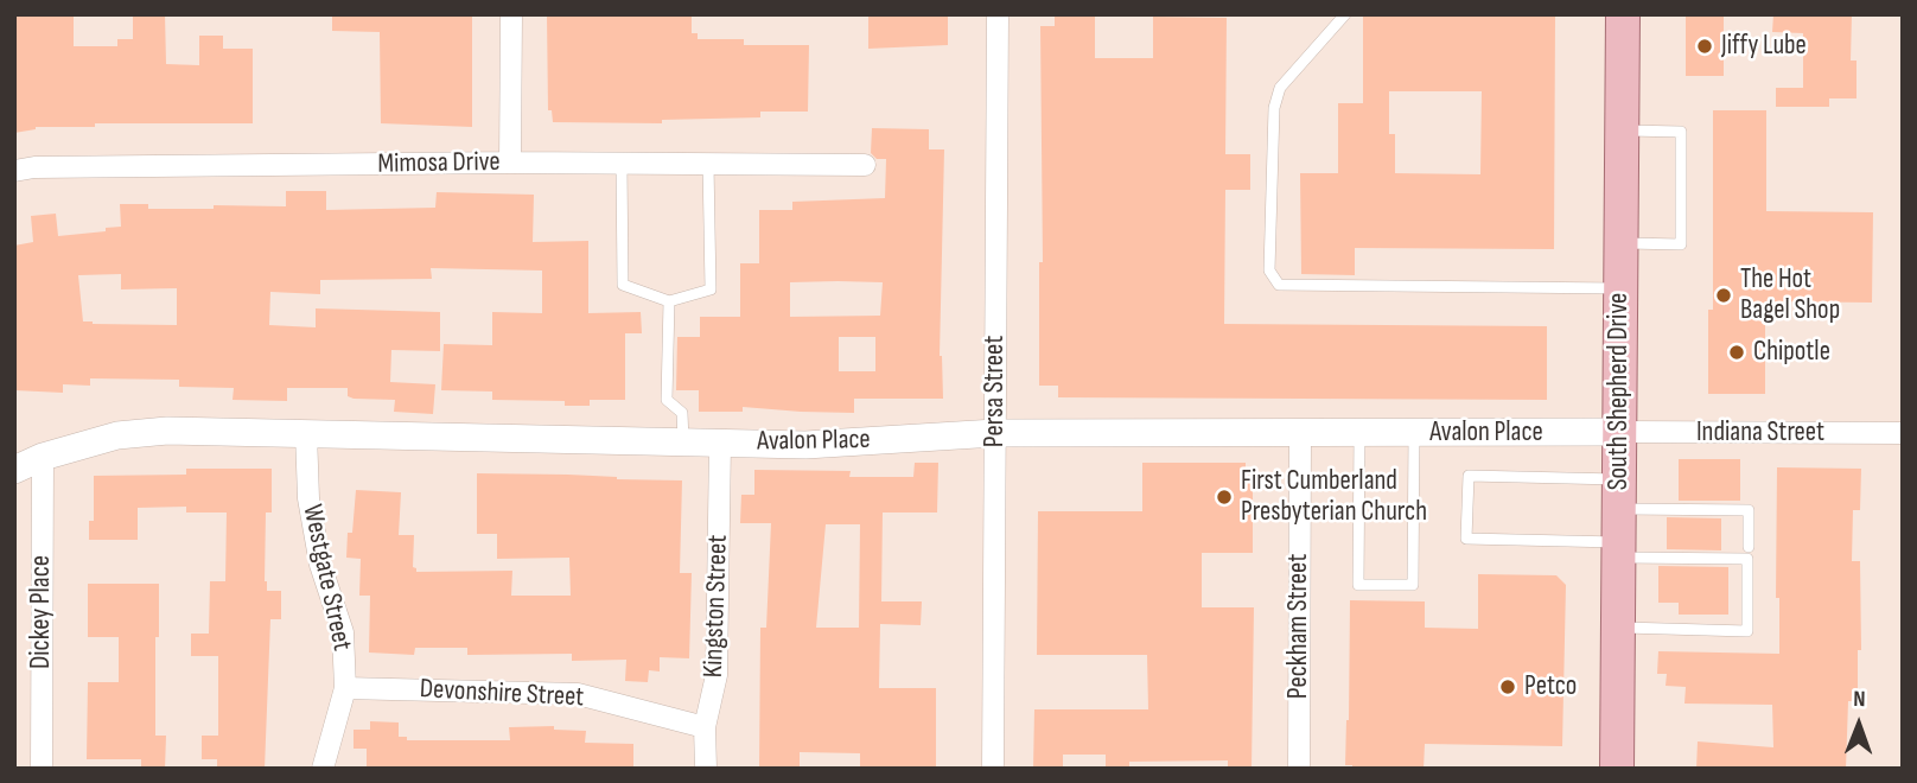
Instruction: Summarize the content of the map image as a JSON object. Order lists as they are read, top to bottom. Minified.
{"streets":{"main road":["South Shepherd Drive"],"street":["Mimosa Drive","Persa Street","Avalon Place","Indiana Street","Westgate Street","Kingston Street","Dickey Place","Peckham Street","Devonshire Street"]},"crossings":[["Persa Street","Avalon Place"],["South Shepherd Drive","Avalon Place"],["South Shepherd Drive","Indiana Street"],["Avalon Place","Indiana Street"],["Avalon Place","Westgate Street"],["Avalon Place","Kingston Street"],["Avalon Place","Dickey Place"],["Avalon Place","Peckham Street"],["Westgate Street","Devonshire Street"],["Kingston Street","Devonshire Street"]],"places":["Jiffy Lube","The Hot Bagel Shop","Chipotle","First Cumberland Presbyterian Church","Petco"],"north":"top"}
